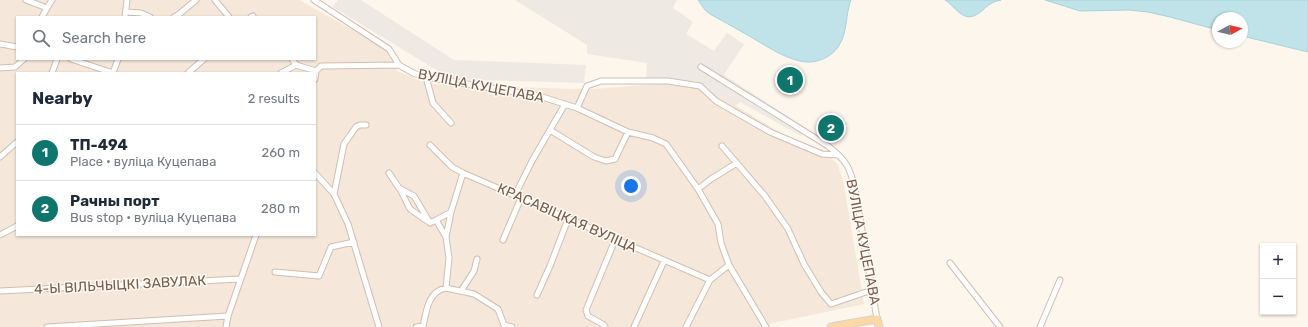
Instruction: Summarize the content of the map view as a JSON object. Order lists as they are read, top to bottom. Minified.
{"streets":{"main road":["ВУЛІЦА КУЦЕПАВА"],"street":["КРАСАВІЦКАЯ ВУЛІЦА","4-Ы ВІЛЬЧЫЦКІ ЗАВУЛАК"]},"north":"right","page":{"search":"Search here","pins":["1","2"],"heading":["Nearby","2 results"],"list":[{"mark":"1","name":"ТП-494","note":"Place · вуліца Куцепава","value":"260 m"},{"mark":"2","name":"Рачны порт","note":"Bus stop · вуліца Куцепава","value":"280 m"}],"map_buttons":["+","−"]}}
